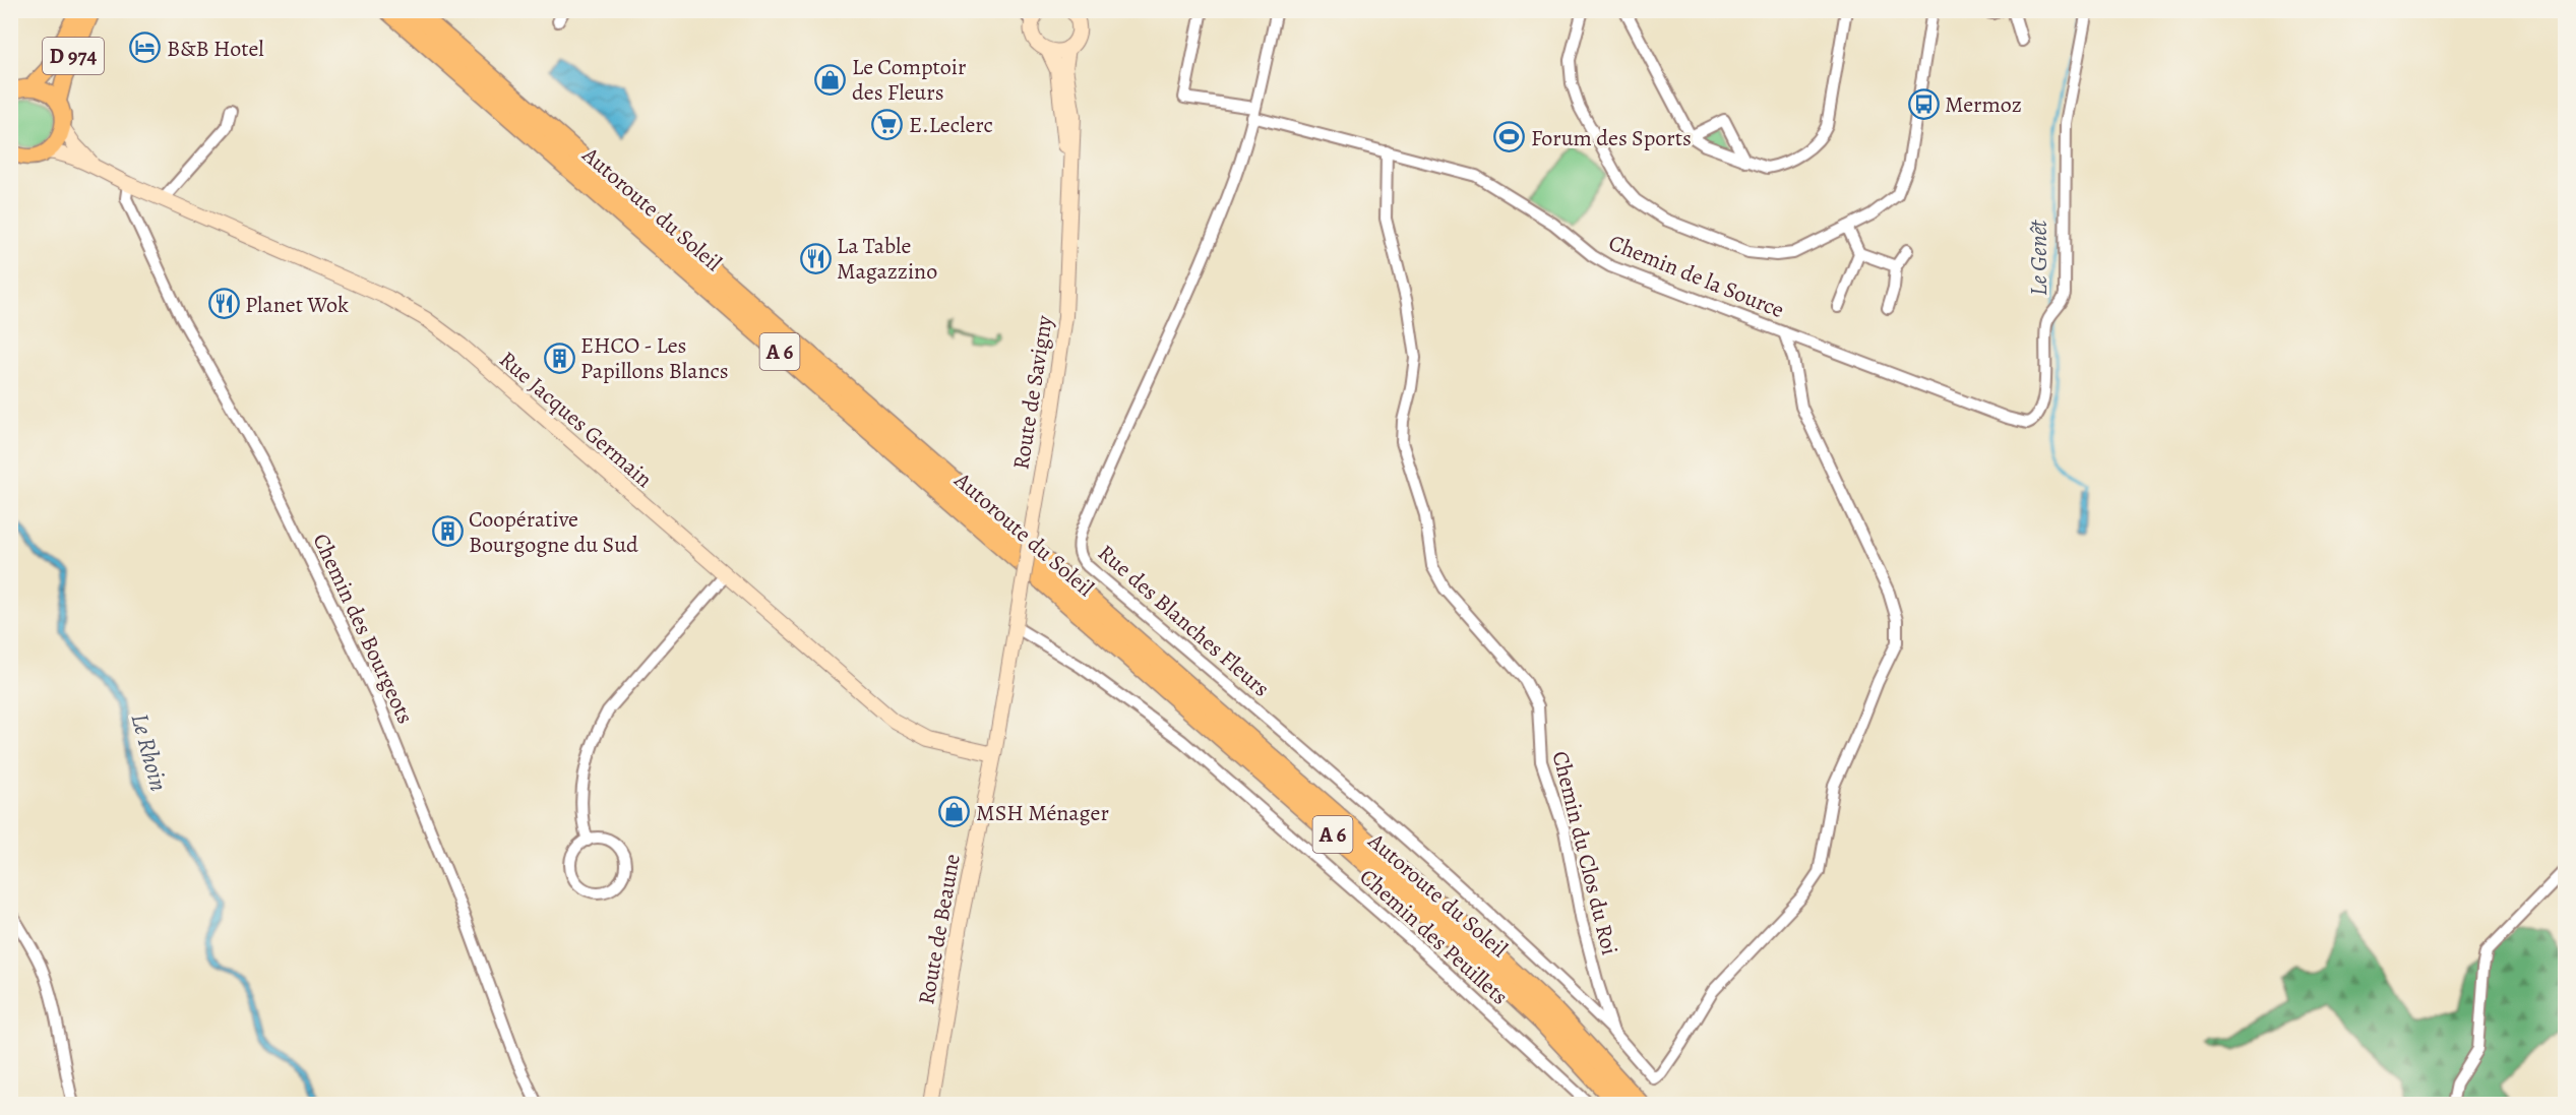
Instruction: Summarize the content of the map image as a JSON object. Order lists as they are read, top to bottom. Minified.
{"streets":{"highway":["Autoroute du Soleil","A 6"],"main road":["D 974","Route de Savigny","Rue Jacques Germain","Route de Beaune"],"street":["Chemin de la Source","Rue des Blanches Fleurs","Chemin des Bourgeots","Chemin du Clos du Roi","Chemin des Peuillets"]},"crossings":[["Chemin de la Source","Rue des Blanches Fleurs"],["Chemin de la Source","Chemin du Clos du Roi"],["Route de Savigny","Route de Beaune"],["Route de Savigny","Chemin des Peuillets"],["Rue Jacques Germain","Chemin des Bourgeots"],["Rue Jacques Germain","Route de Beaune"],["Rue des Blanches Fleurs","Chemin du Clos du Roi"]],"water":["Le Genêt","Le Rhoin"],"places":{"hotel":["B&B Hotel"],"shop":["Le Comptoir des Fleurs","MSH Ménager"],"bus stop":["Mermoz"],"supermarket":["E.Leclerc"],"sports":["Forum des Sports"],"restaurant":["La Table Magazzino","Planet Wok"],"building":["EHCO - Les Papillons Blancs","Coopérative Bourgogne du Sud"]}}
